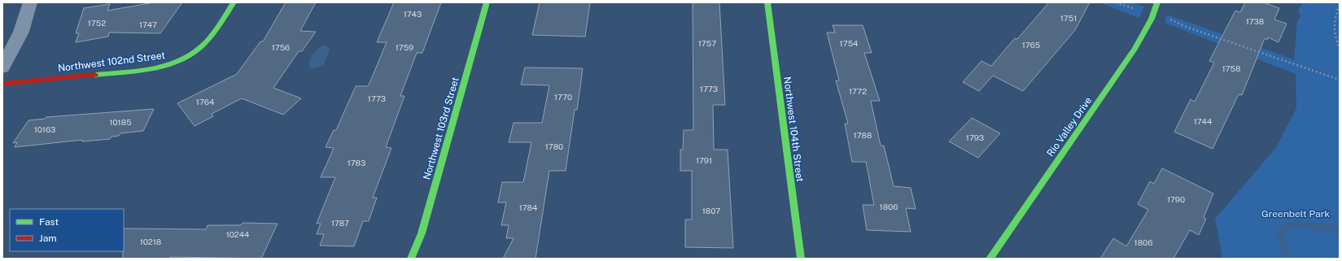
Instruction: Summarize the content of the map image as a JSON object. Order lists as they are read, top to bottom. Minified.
{"streets":{"street":["Northwest 102nd Street","Rio Valley Drive","Northwest 103rd Street","Northwest 104th Street"]},"parks":["Greenbelt Park"],"house_numbers":["1743","1751","1738","1752","1747","1757","1754","1765","1756","1759","1758","1773","1772","1770","1773","1764","1744","10185","10163","1788","1793","1780","1791","1783","1790","1806","1784","1807","1787","10244","10218","1806"],"legend":["Fast","Jam"]}
